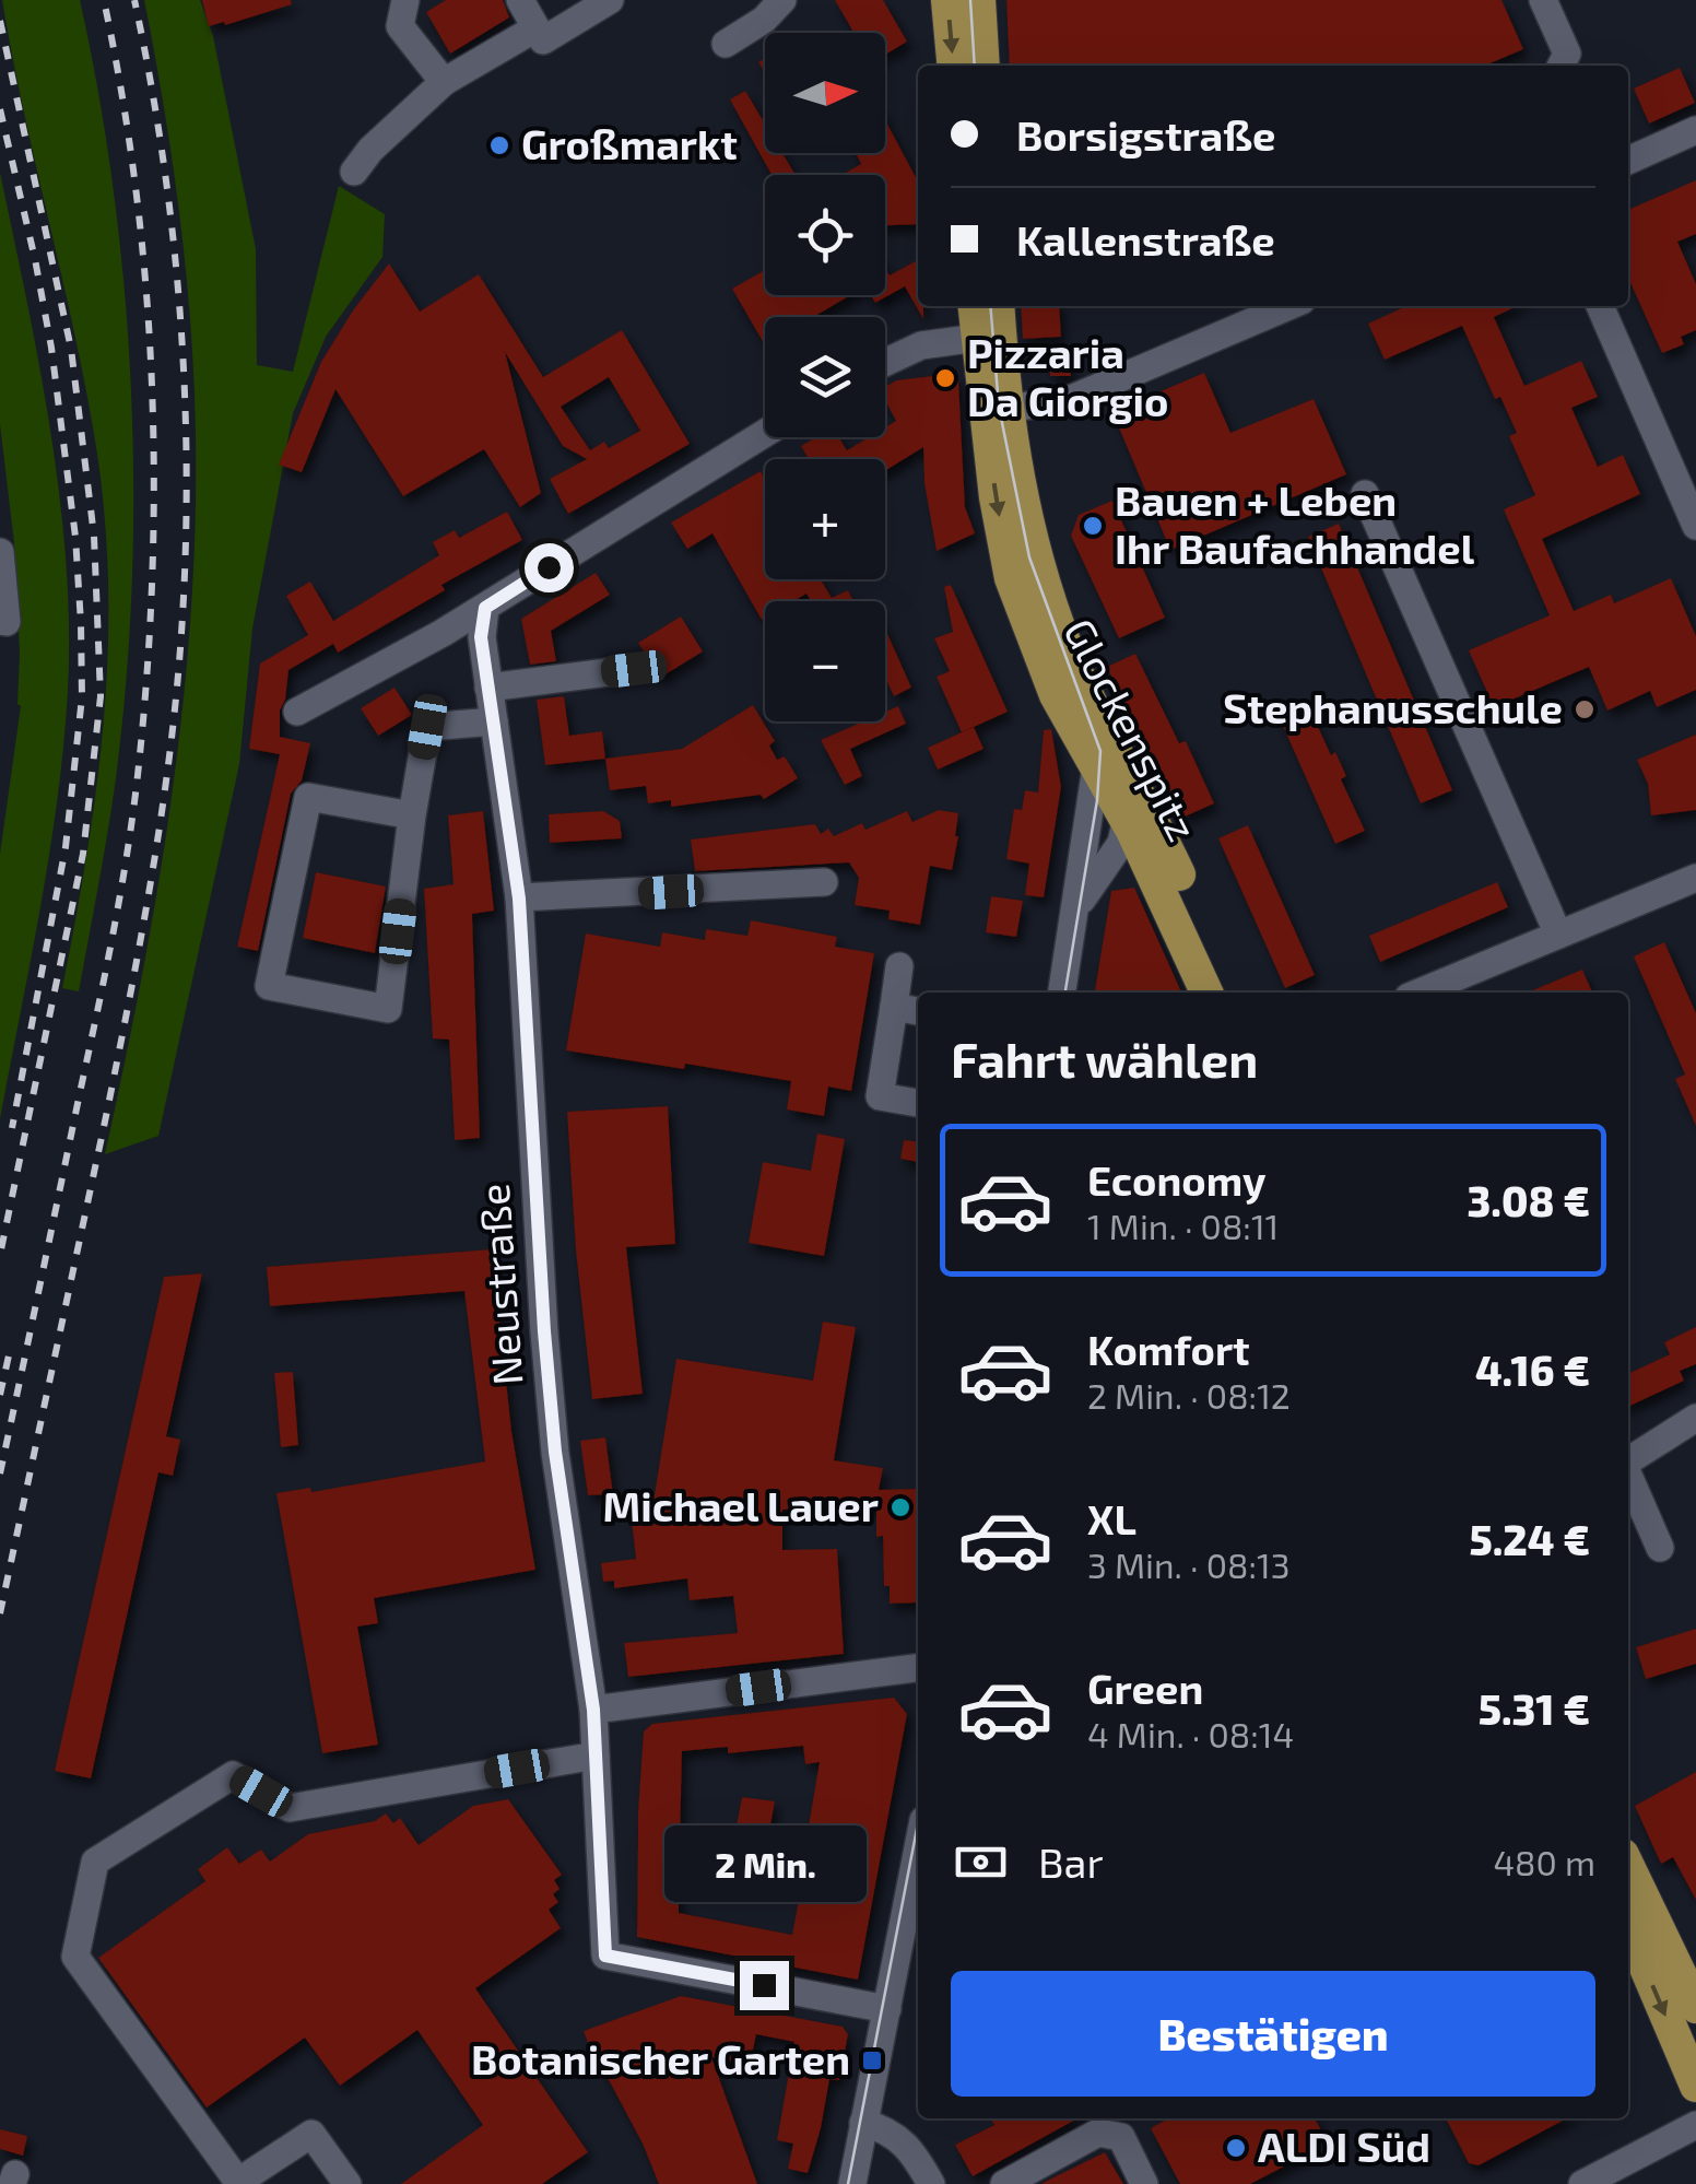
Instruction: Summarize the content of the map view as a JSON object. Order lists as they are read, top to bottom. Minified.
{"streets":{"main road":["Glockenspitz"],"street":["Neustraße"]},"places":{"other":["Großmarkt","Pizzaria Da Giorgio","Bauen + Leben Ihr Baufachhandel","Stephanusschule","Michael Lauer","ALDI Süd"],"transit":["Botanischer Garten"]},"north":"right","page":{"map_buttons":["+","−"],"banner":["Borsigstraße","Kallenstraße"],"heading":"Fahrt wählen","list":[{"name":"Economy","note":"1 Min. · 08:11","value":"3.08 €"},{"name":"Komfort","note":"2 Min. · 08:12","value":"4.16 €"},{"name":"XL","note":"3 Min. · 08:13","value":"5.24 €"},{"name":"Green","note":"4 Min. · 08:14","value":"5.31 €"}],"pay":["Bar","480 m"],"bubble":"2 Min.","buttons":"Bestätigen"}}
